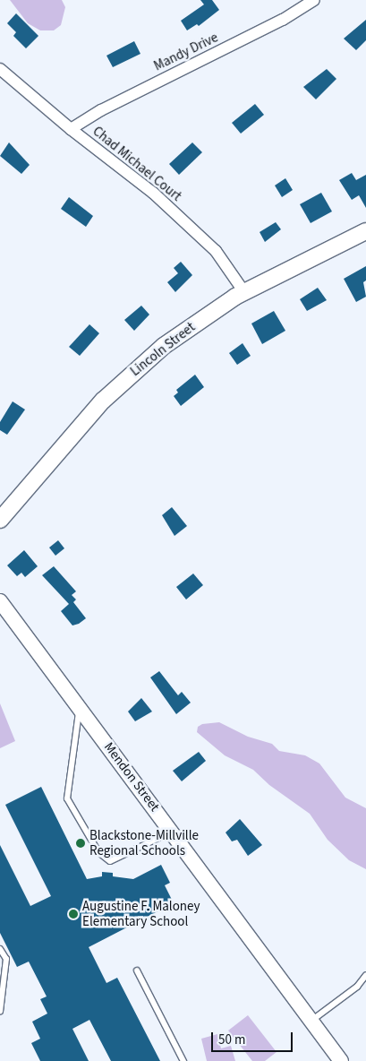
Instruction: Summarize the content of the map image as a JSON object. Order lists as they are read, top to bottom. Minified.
{"streets":{"main road":["Lincoln Street"],"street":["Mandy Drive","Chad Michael Court","Mendon Street"]},"crossings":[["Mandy Drive","Chad Michael Court"],["Chad Michael Court","Lincoln Street"]],"places":["Blackstone-Millville Regional Schools","Augustine F. Maloney Elementary School"],"scale_bar":"50 m"}
